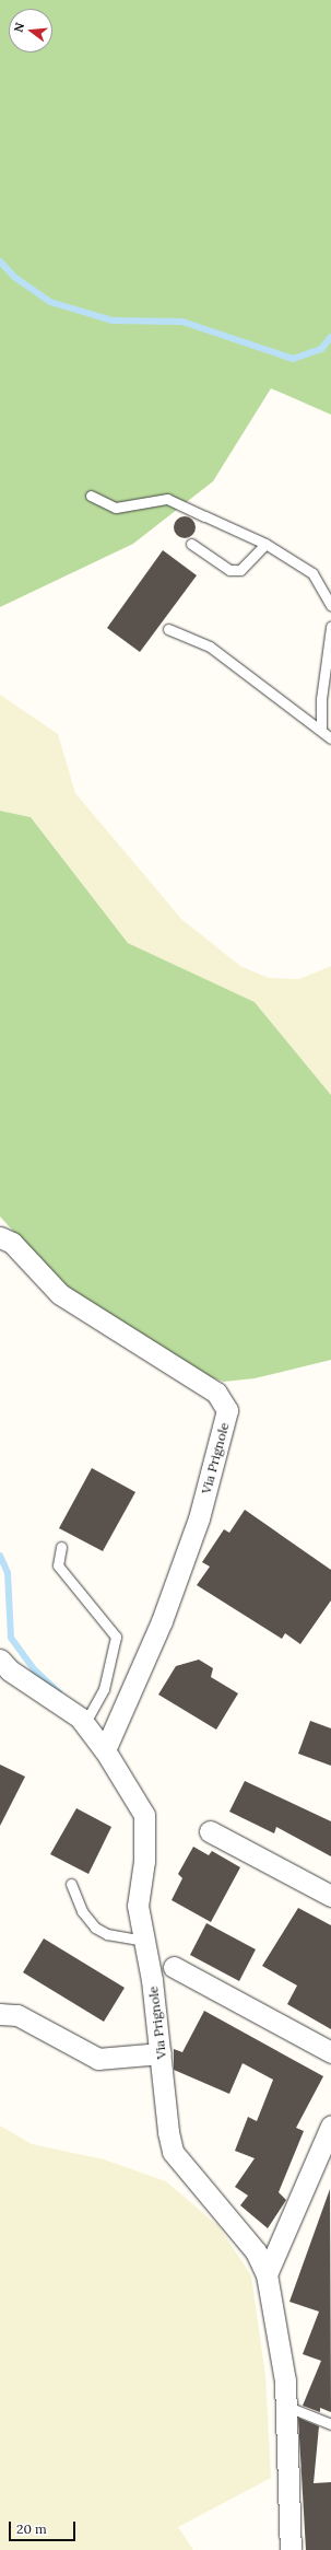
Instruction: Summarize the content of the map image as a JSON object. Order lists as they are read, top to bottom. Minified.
{"streets":{"street":["Via Prignole"]},"scale_bar":"20 m","north":"left"}
